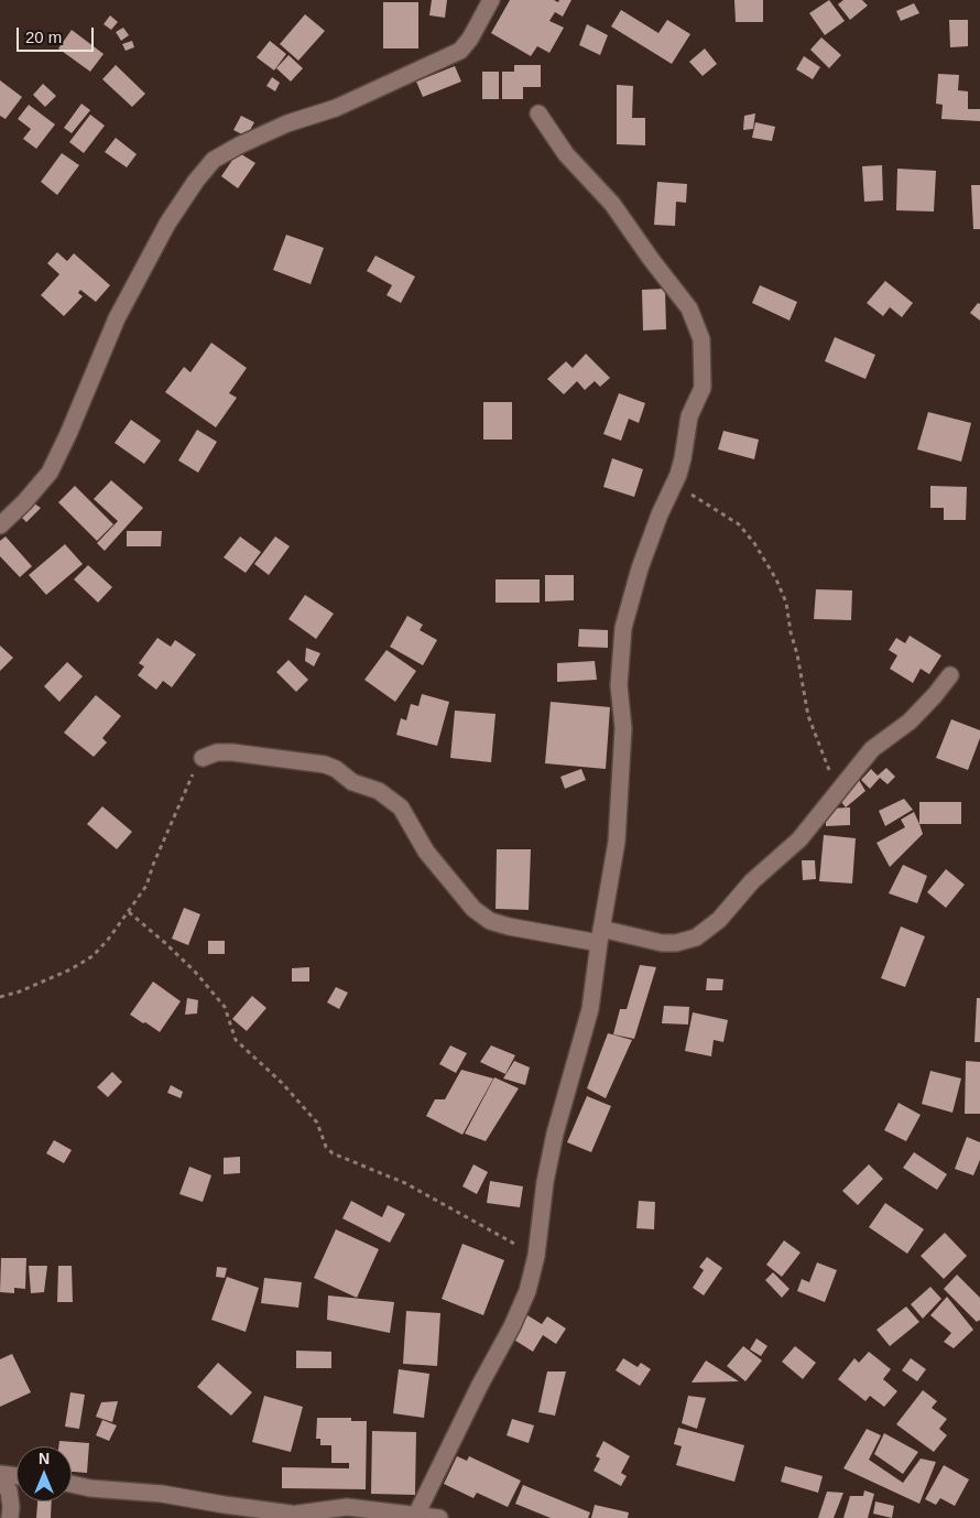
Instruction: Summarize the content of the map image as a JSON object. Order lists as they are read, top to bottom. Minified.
{"scale_bar":"20 m","north":"top"}
